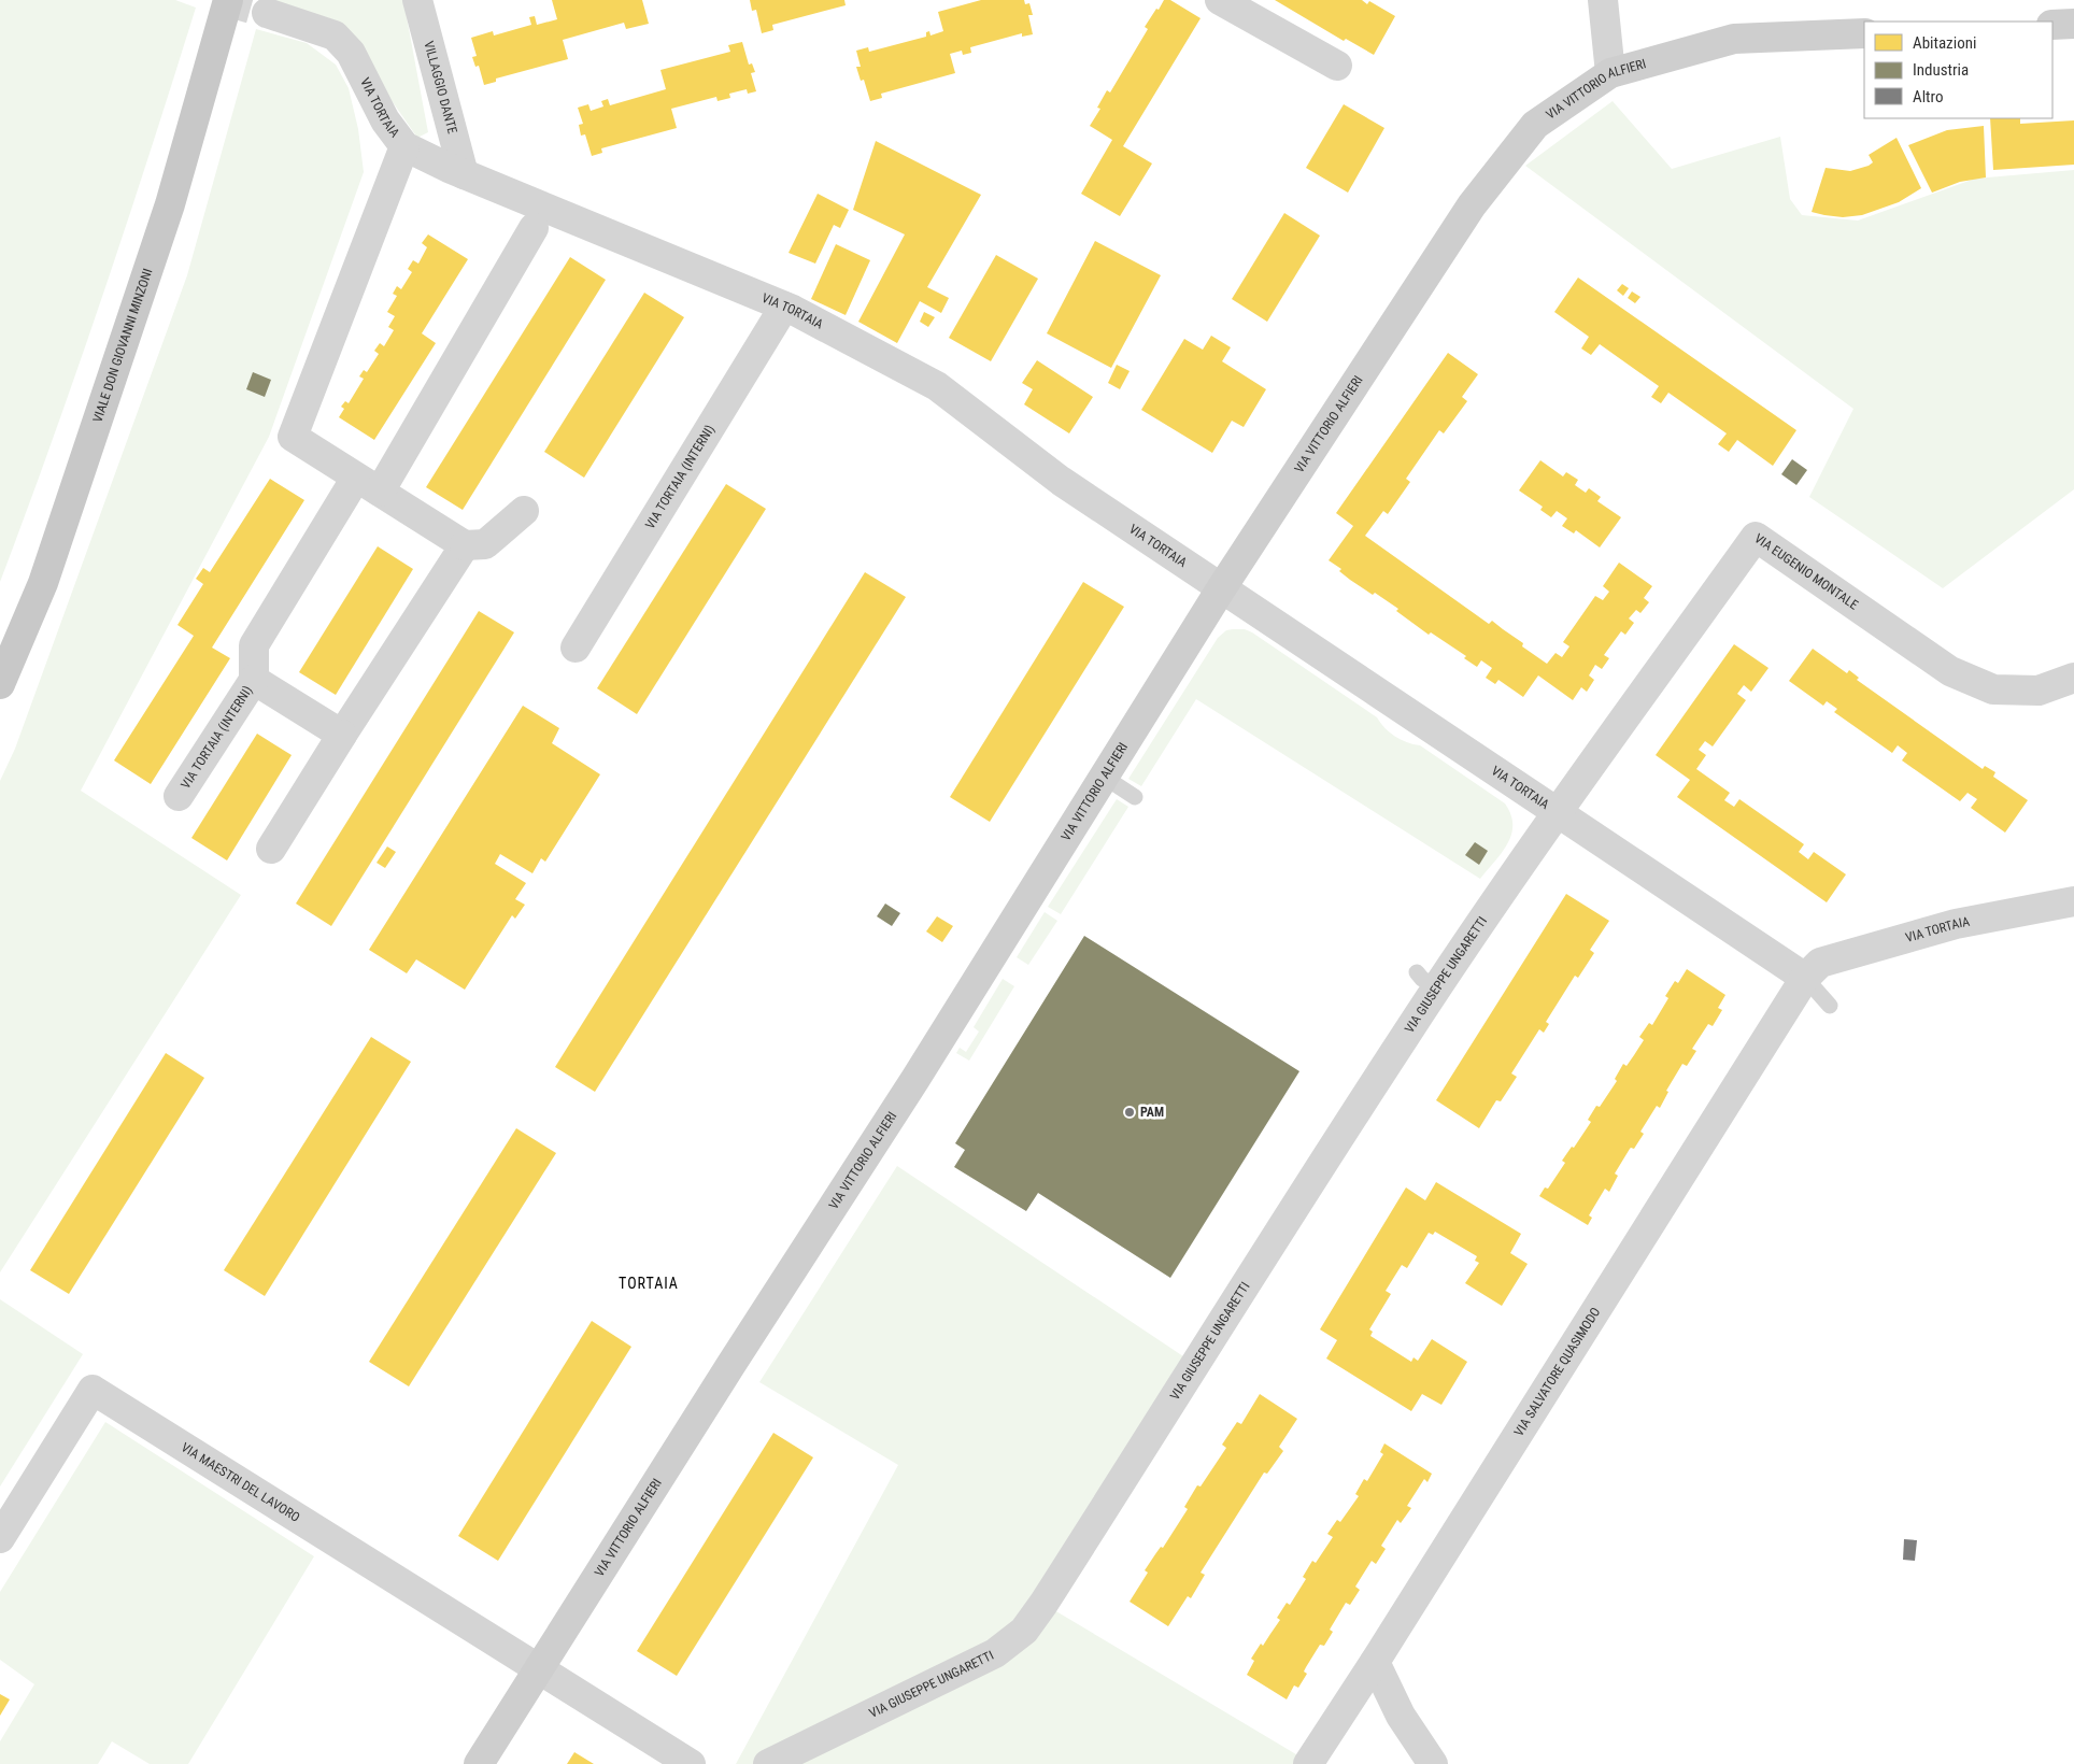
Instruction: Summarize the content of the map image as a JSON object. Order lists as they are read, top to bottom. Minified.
{"streets":{"main road":["VIALE DON GIOVANNI MINZONI"],"street":["VILLAGGIO DANTE","VIA VITTORIO ALFIERI","VIA TORTAIA","VIA TORTAIA (INTERNI)","VIA EUGENIO MONTALE","VIA GIUSEPPE UNGARETTI","VIA SALVATORE QUASIMODO","VIA MAESTRI DEL LAVORO"]},"crossings":[["VILLAGGIO DANTE","VIA TORTAIA"],["VIA VITTORIO ALFIERI","VIA TORTAIA"],["VIA VITTORIO ALFIERI","VIA MAESTRI DEL LAVORO"],["VIA TORTAIA","VIA TORTAIA (INTERNI)"],["VIA TORTAIA","VIA EUGENIO MONTALE"],["VIA TORTAIA","VIA GIUSEPPE UNGARETTI"],["VIA TORTAIA","VIA SALVATORE QUASIMODO"],["VIA EUGENIO MONTALE","VIA GIUSEPPE UNGARETTI"]],"districts":["TORTAIA"],"places":["PAM"],"legend":["Abitazioni","Industria","Altro"]}
